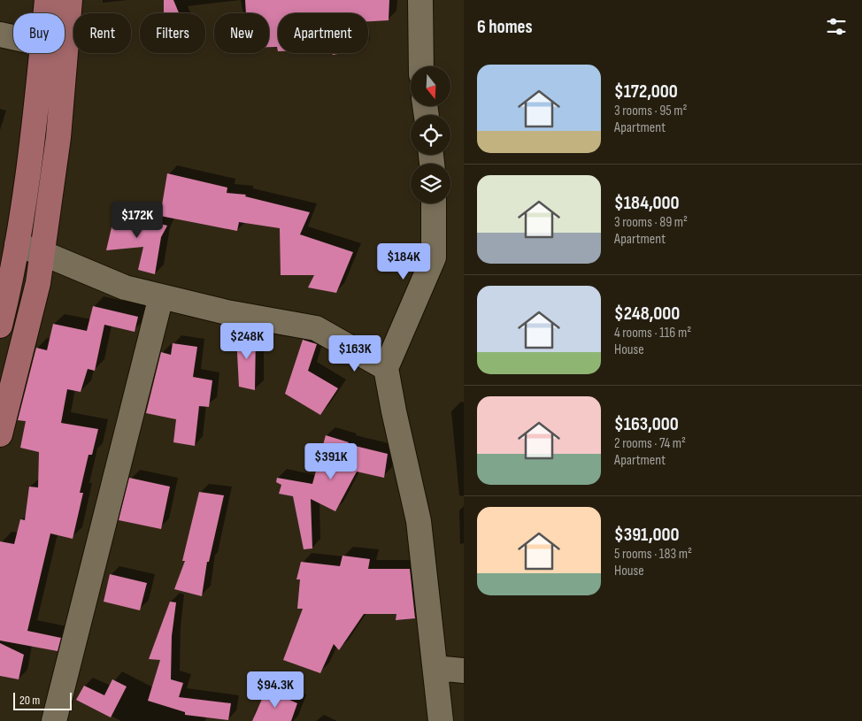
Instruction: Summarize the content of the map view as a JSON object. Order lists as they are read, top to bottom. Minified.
{"scale_bar":"20 m","north":"bottom","page":{"heading":"6 homes","chip":["Buy","Rent","Filters","New","Apartment"],"list":[{"name":"$172,000","note":"3 rooms · 95 m² · Apartment"},{"name":"$184,000","note":"3 rooms · 89 m² · Apartment"},{"name":"$248,000","note":"4 rooms · 116 m² · House"},{"name":"$163,000","note":"2 rooms · 74 m² · Apartment"},{"name":"$391,000","note":"5 rooms · 183 m² · House"}],"price":["$172K","$184K","$248K","$163K","$391K","$94.3K"],"scale":"20 m"}}
